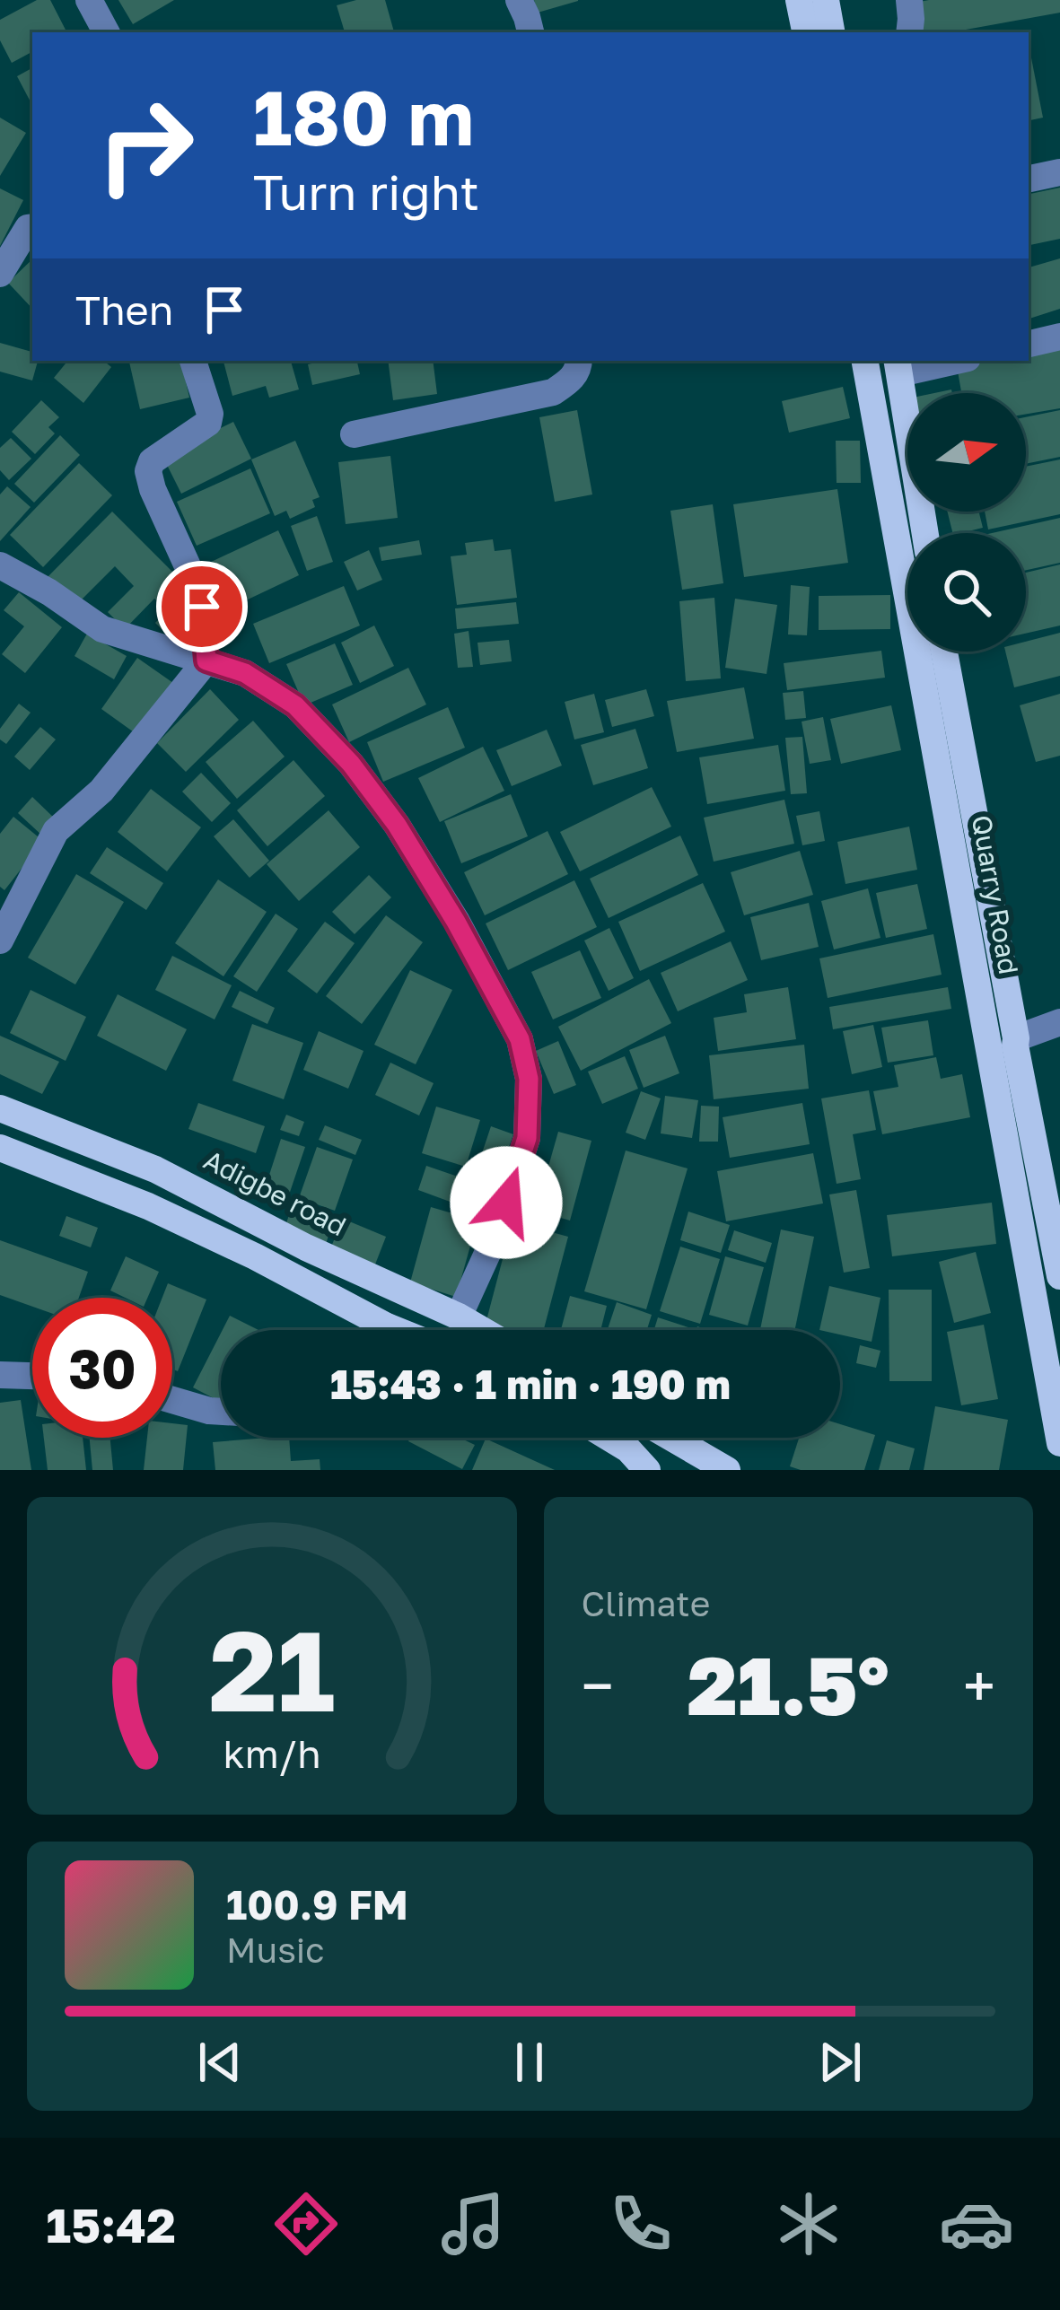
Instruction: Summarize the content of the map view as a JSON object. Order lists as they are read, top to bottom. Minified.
{"streets":{"main road":["Quarry Road","Adigbe road"]},"north":"right","page":{"turn":["180 m","Turn right"],"then":"Then","limit":"30","trip":"15:43 · 1 min · 190 m","tile":"Climate","heat":["−","21.5°","+"],"song":["100.9 FM","Music"],"tabs":"15:42","gauge":["21","km/h"]}}
